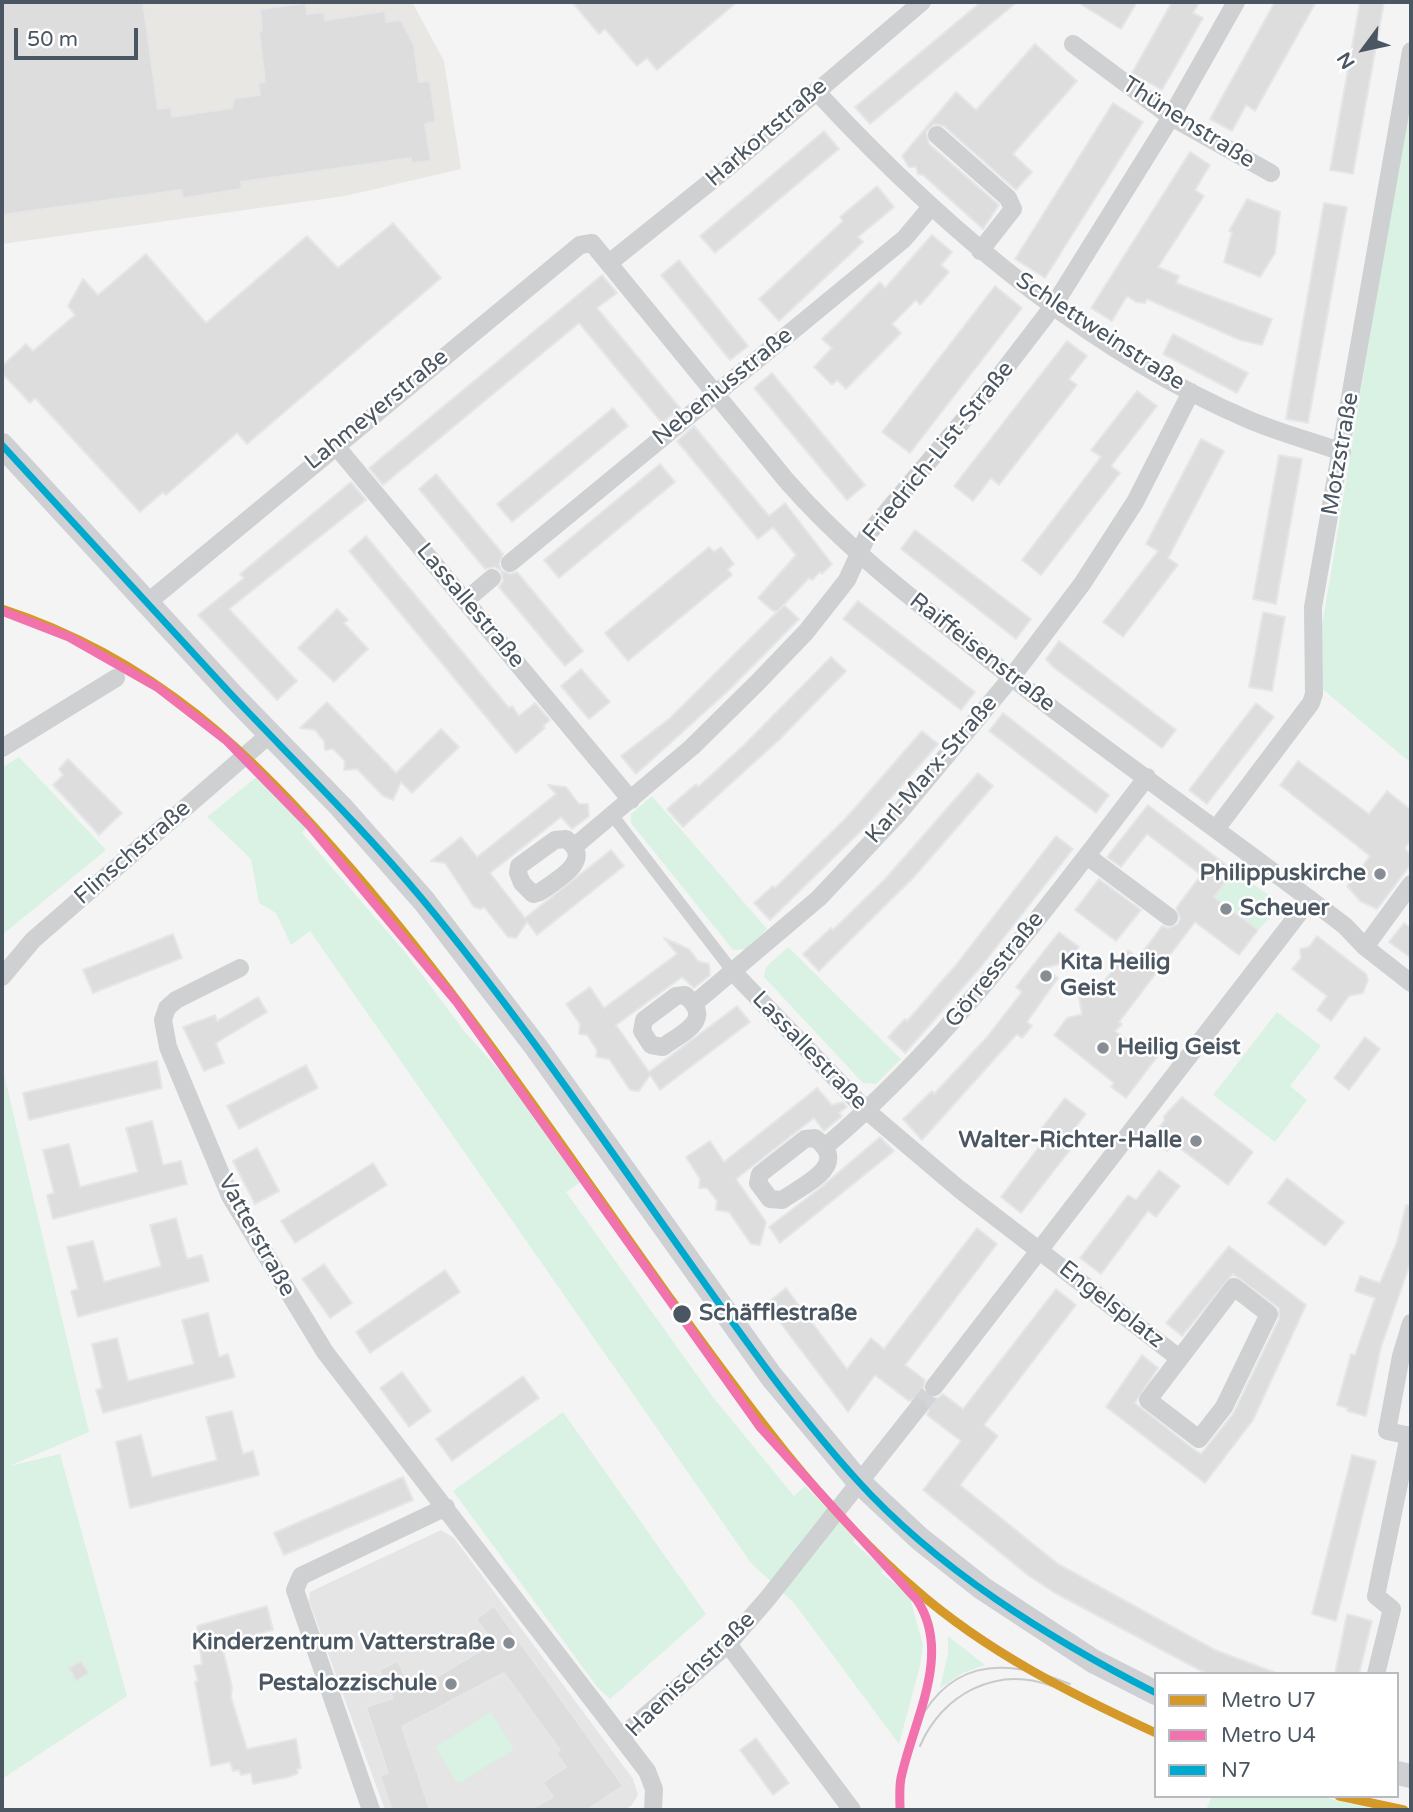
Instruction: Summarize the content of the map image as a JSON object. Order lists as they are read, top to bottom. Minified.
{"streets":{"street":["Thünenstraße","Harkortstraße","Schlettweinstraße","Nebeniusstraße","Lahmeyerstraße","Friedrich-List-Straße","Motzstraße","Lassallestraße","Raiffeisenstraße","Karl-Marx-Straße","Flinschstraße","Görresstraße","Vatterstraße","Engelsplatz","Haenischstraße"]},"crossings":[["Thünenstraße","Friedrich-List-Straße"],["Harkortstraße","Schlettweinstraße"],["Harkortstraße","Lahmeyerstraße"],["Harkortstraße","Raiffeisenstraße"],["Schlettweinstraße","Nebeniusstraße"],["Schlettweinstraße","Friedrich-List-Straße"],["Schlettweinstraße","Motzstraße"],["Schlettweinstraße","Karl-Marx-Straße"],["Nebeniusstraße","Raiffeisenstraße"],["Lahmeyerstraße","Lassallestraße"],["Lahmeyerstraße","Raiffeisenstraße"],["Friedrich-List-Straße","Lassallestraße"],["Friedrich-List-Straße","Raiffeisenstraße"],["Motzstraße","Raiffeisenstraße"],["Lassallestraße","Karl-Marx-Straße"],["Lassallestraße","Görresstraße"],["Lassallestraße","Engelsplatz"],["Raiffeisenstraße","Karl-Marx-Straße"],["Raiffeisenstraße","Görresstraße"],["Vatterstraße","Haenischstraße"]],"places":["Philippuskirche","Scheuer","Kita Heilig Geist","Heilig Geist","Walter-Richter-Halle","Schäfflestraße","Kinderzentrum Vatterstraße","Pestalozzischule"],"lines":["transit line N7","metro line U7","metro line U4"],"legend":["Metro U7","Metro U4","N7"],"scale_bar":"50 m","north":"bottom left"}
